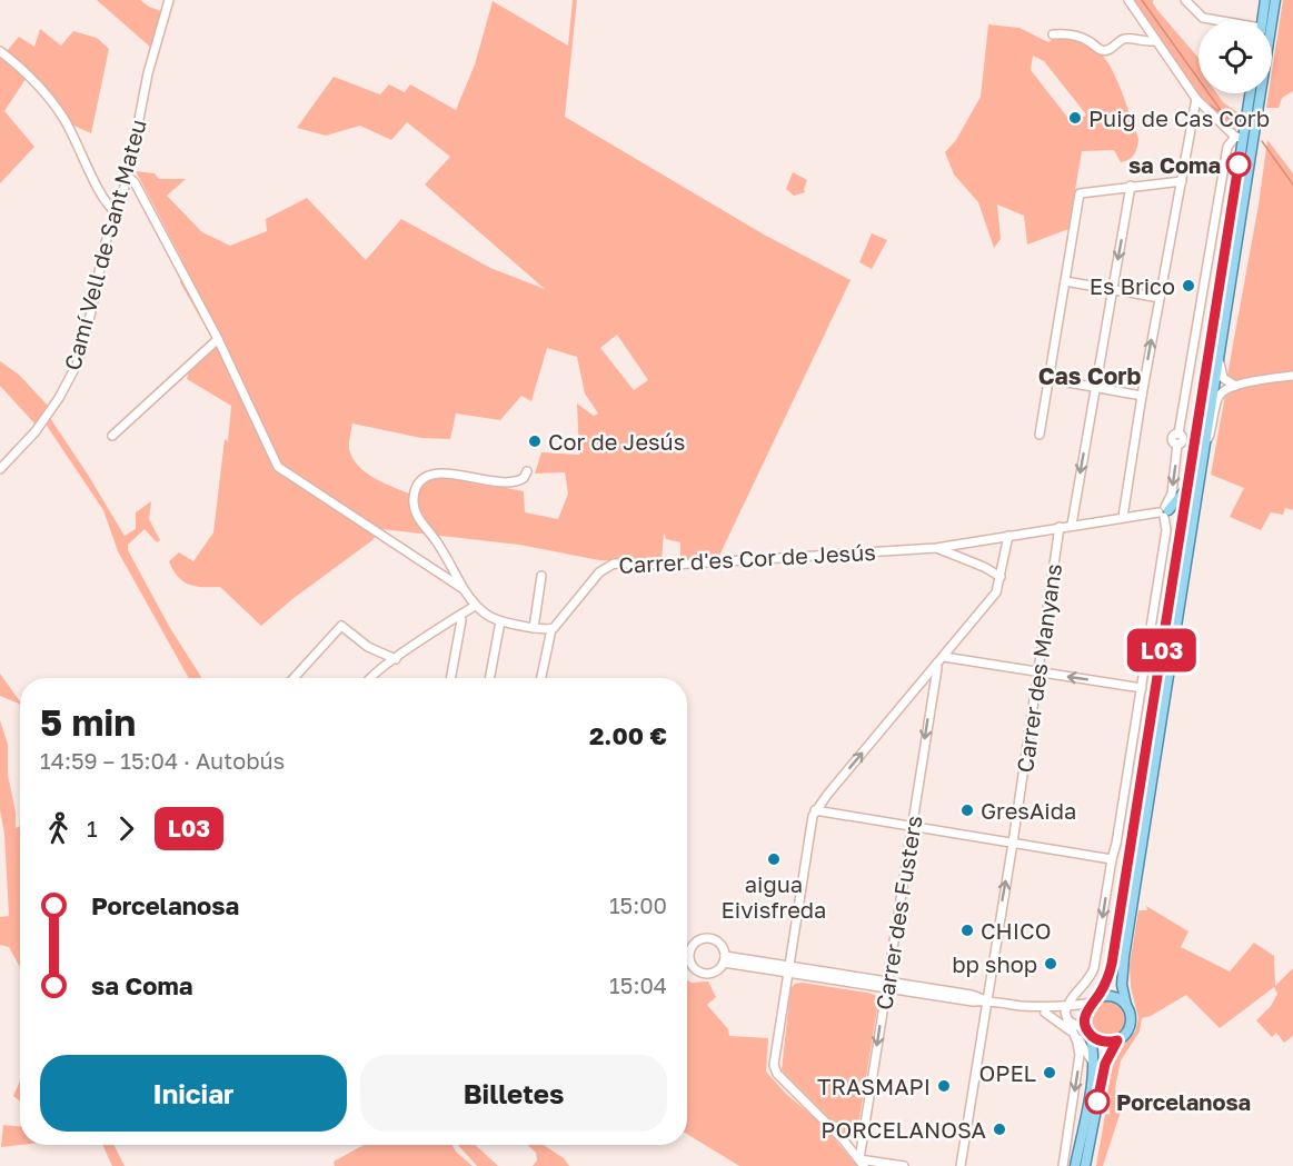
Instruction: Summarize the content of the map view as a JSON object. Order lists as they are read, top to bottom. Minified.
{"streets":{"street":["Camí Vell de Sant Mateu","Carrer d'es Cor de Jesús","Carrer des Manyans","Carrer des Fusters"]},"crossings":[["Carrer d'es Cor de Jesús","Carrer des Manyans"]],"one_way":["Carrer des Fusters"],"districts":["Cas Corb"],"places":["Puig de Cas Corb","sa Coma","Es Brico","Cor de Jesús","GresAida","aigua Eivisfreda","CHICO","bp shop","OPEL","TRASMAPI","Porcelanosa","PORCELANOSA"],"lines":["bus line L03"],"page":{"on_map":"L03","heading":["5 min","14:59 – 15:04 · Autobús","2.00 €"],"legs":["1","L03"],"list":[{"name":"Porcelanosa","value":"15:00"},{"name":"sa Coma","value":"15:04"}],"buttons":["Iniciar","Billetes"]}}
